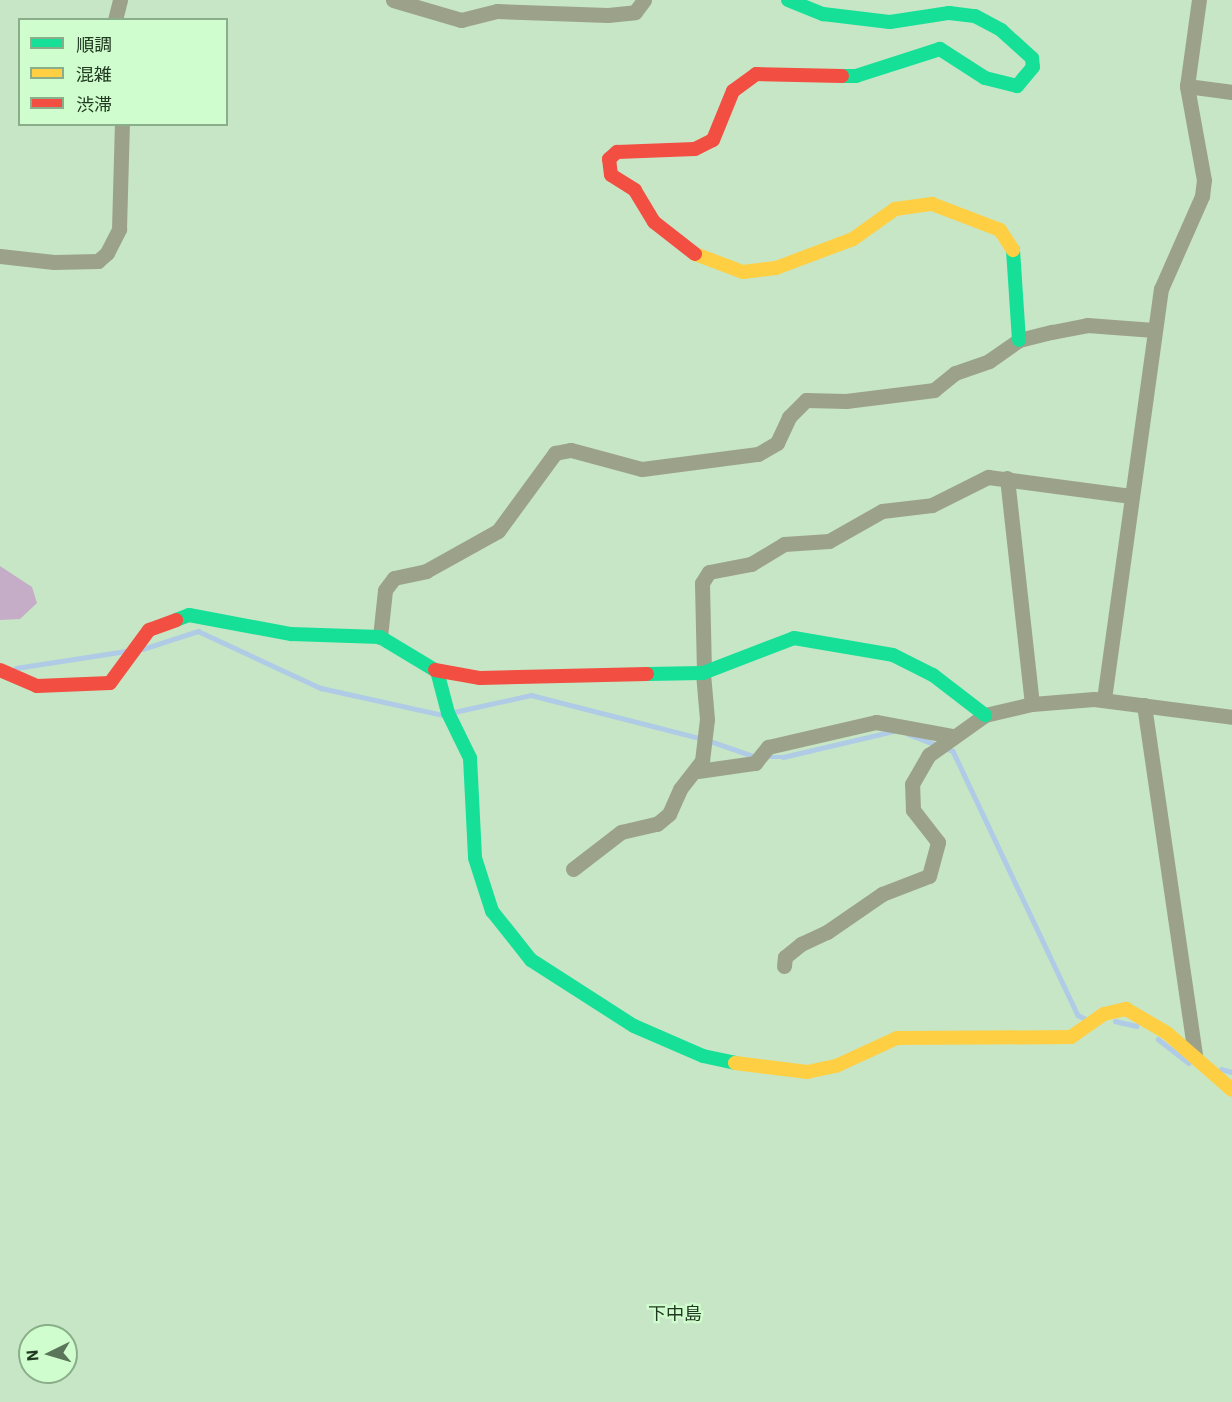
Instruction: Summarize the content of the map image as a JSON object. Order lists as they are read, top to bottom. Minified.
{"districts":["下中島"],"legend":["順調","混雑","渋滞"],"north":"left"}
